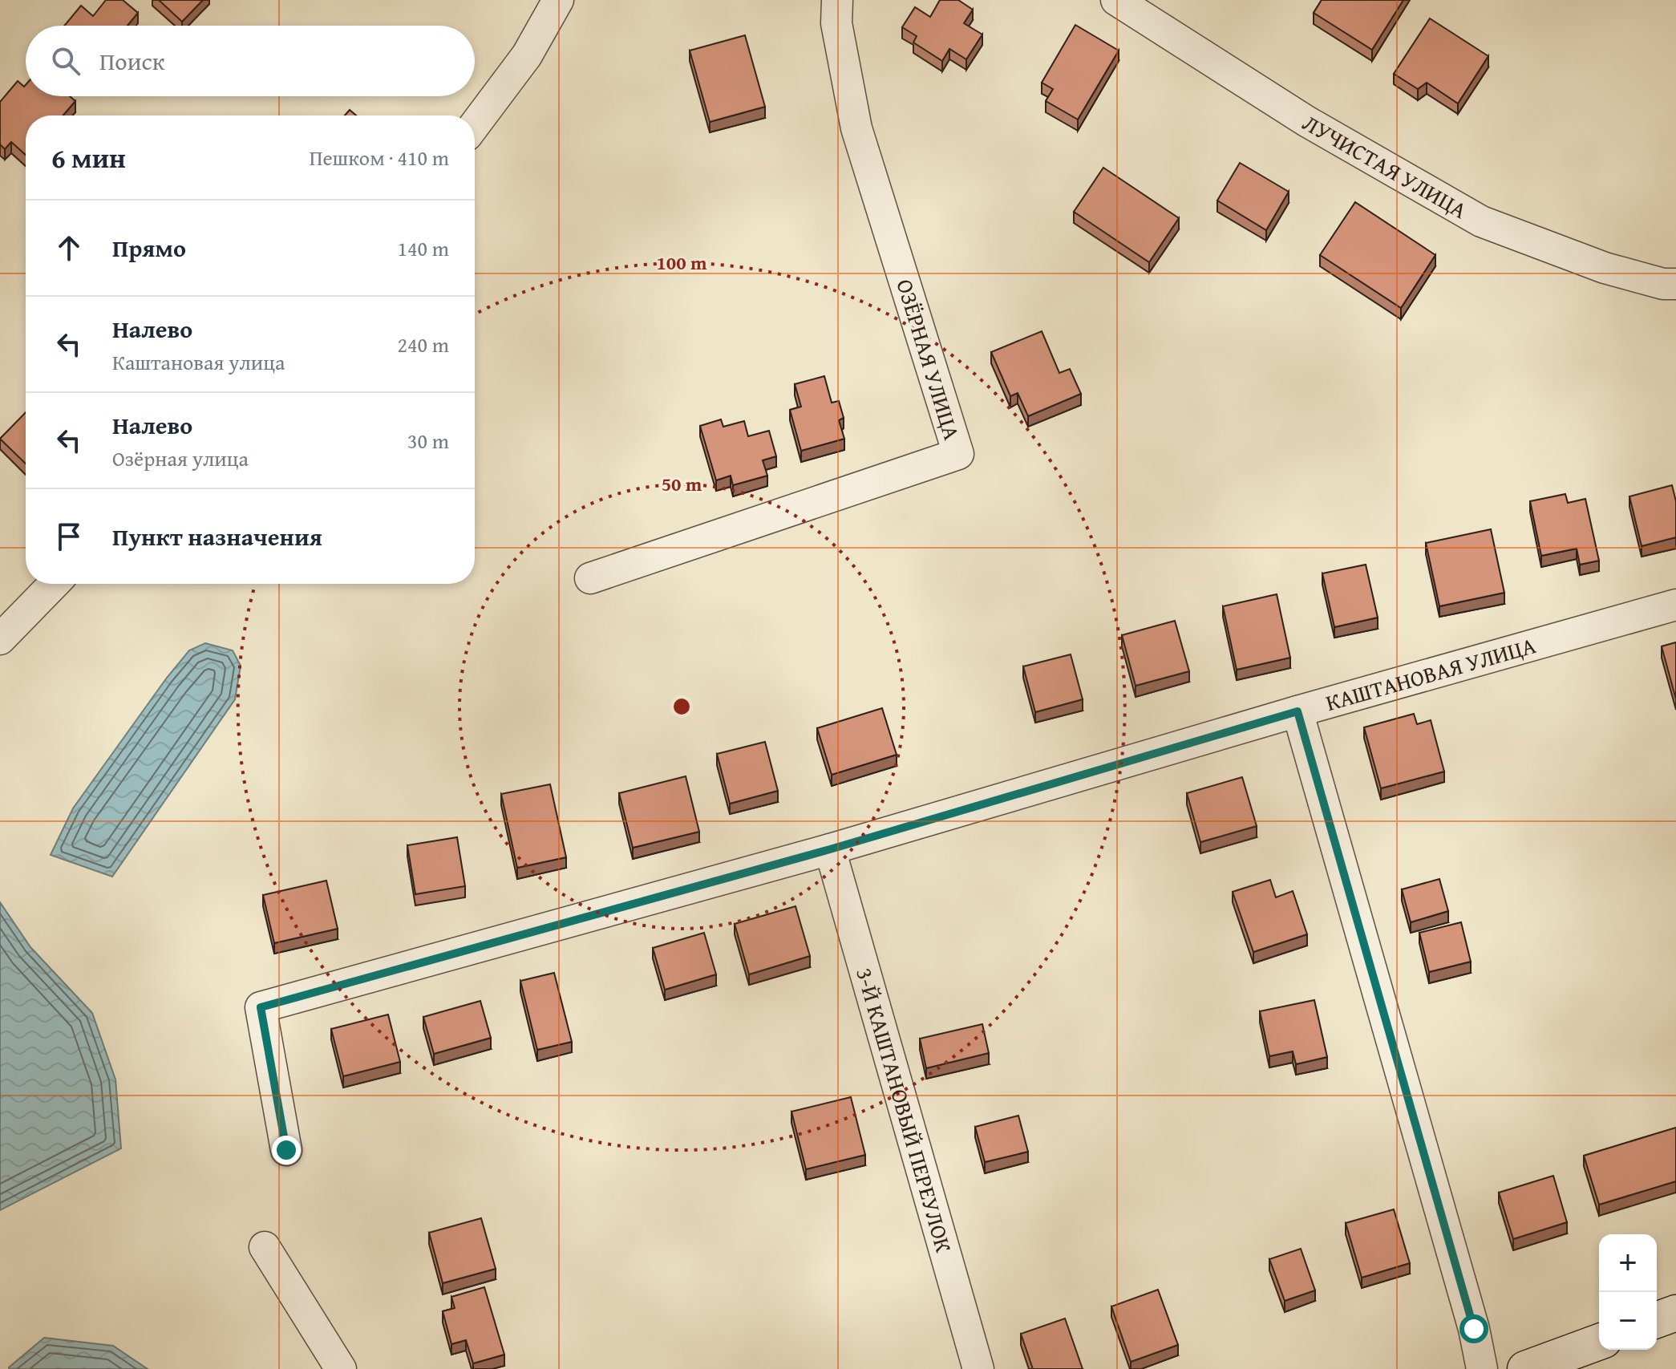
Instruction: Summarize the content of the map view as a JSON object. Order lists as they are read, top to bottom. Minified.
{"streets":{"street":["ЛУЧИСТАЯ УЛИЦА","ОЗЁРНАЯ УЛИЦА","КАШТАНОВАЯ УЛИЦА","3-Й КАШТАНОВЫЙ ПЕРЕУЛОК"]},"crossings":[["КАШТАНОВАЯ УЛИЦА","3-Й КАШТАНОВЫЙ ПЕРЕУЛОК"]],"page":{"search":"Поиск","heading":["6 мин","Пешком · 410 m"],"list":[["Прямо","140 m"],["Налево","Каштановая улица","240 m"],["Налево","Озёрная улица","30 m"],"Пункт назначения"],"map_buttons":["+","−"]},"rings":["100 m","50 m"]}
